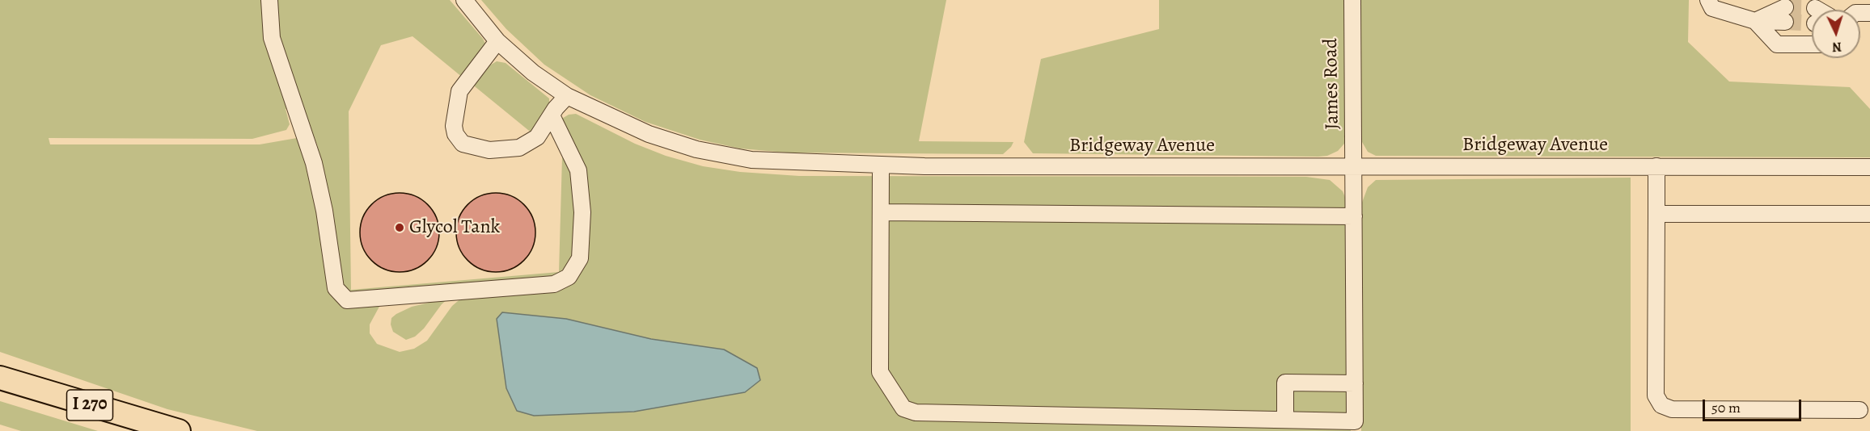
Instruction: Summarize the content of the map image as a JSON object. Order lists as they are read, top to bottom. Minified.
{"streets":{"highway":["I 270"],"street":["James Road","Bridgeway Avenue"]},"crossings":[["James Road","Bridgeway Avenue"]],"places":["Glycol Tank"],"scale_bar":"50 m","north":"bottom"}
